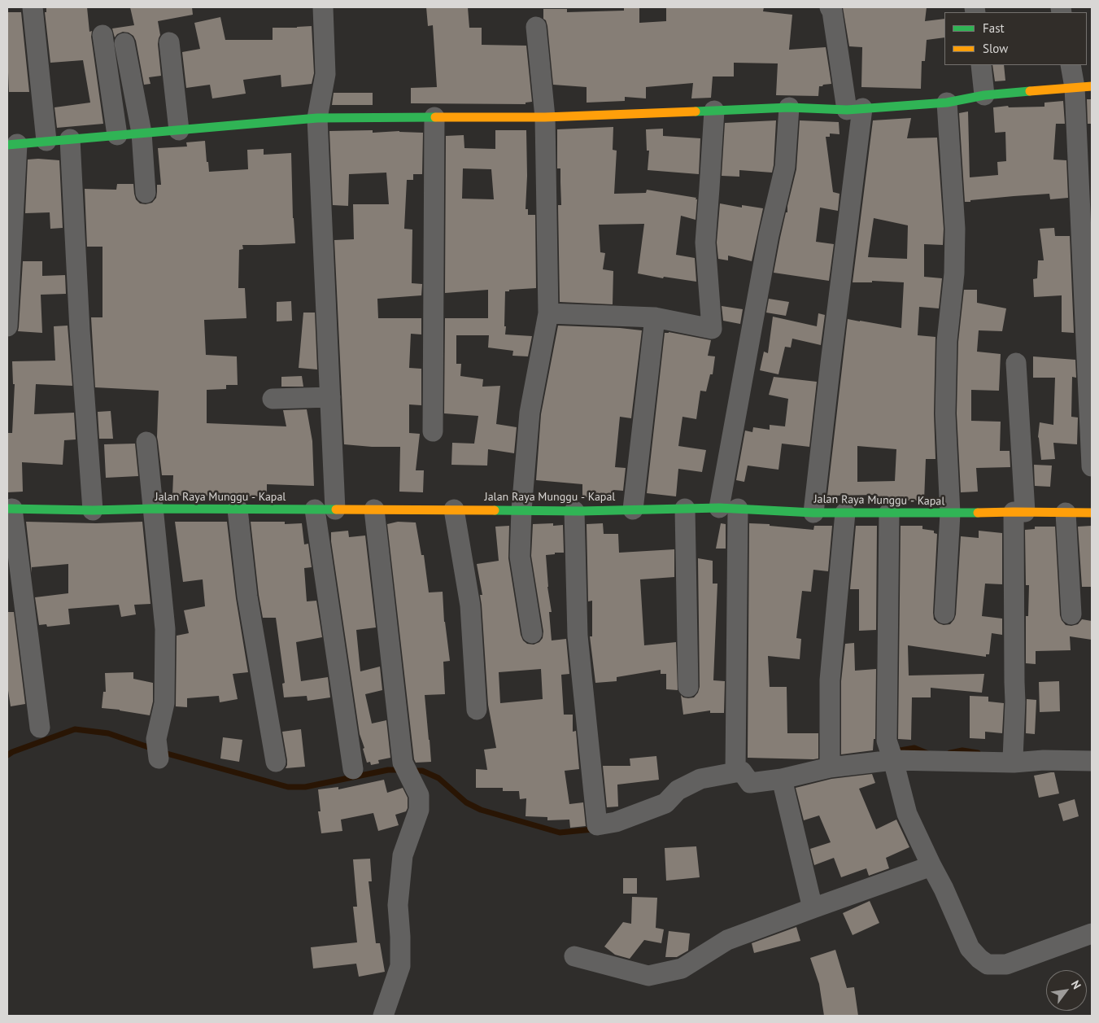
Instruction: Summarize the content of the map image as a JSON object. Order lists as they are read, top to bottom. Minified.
{"streets":{"street":["Jalan Raya Munggu - Kapal"]},"legend":["Fast","Slow"],"north":"top right"}
